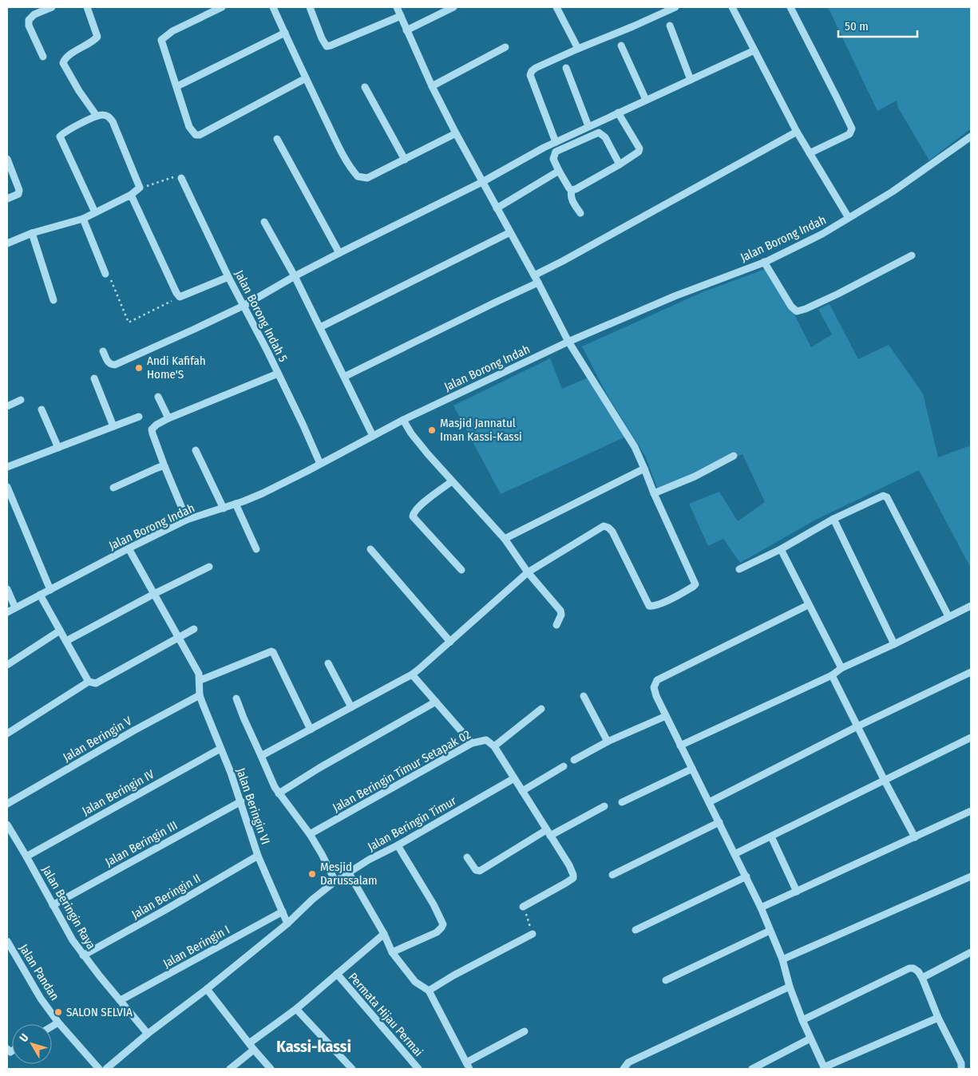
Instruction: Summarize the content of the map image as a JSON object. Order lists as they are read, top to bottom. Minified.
{"streets":{"street":["Jalan Borong Indah","Jalan Borong Indah 5","Jalan Beringin V","Jalan Beringin Timur Setapak 02","Jalan Beringin IV","Jalan Beringin VI","Jalan Beringin Timur","Jalan Beringin III","Jalan Beringin II","Jalan Beringin Raya","Jalan Beringin I","Jalan Pandan","Permata Hijau Permai"]},"crossings":[["Jalan Borong Indah","Jalan Borong Indah 5"],["Jalan Beringin V","Jalan Beringin VI"],["Jalan Beringin IV","Jalan Beringin VI"],["Jalan Beringin IV","Jalan Beringin Raya"],["Jalan Beringin VI","Jalan Beringin Timur"],["Jalan Beringin VI","Jalan Beringin III"],["Jalan Beringin VI","Jalan Beringin II"],["Jalan Beringin VI","Jalan Beringin I"],["Jalan Beringin Timur","Jalan Beringin Raya"],["Jalan Beringin III","Jalan Beringin Raya"],["Jalan Beringin II","Jalan Beringin Raya"],["Jalan Beringin Raya","Jalan Beringin I"]],"districts":["Kassi-kassi"],"places":["Andi Kafifah Home'S","Masjid Jannatul Iman Kassi-Kassi","Mesjid Darussalam","SALON SELVIA"],"scale_bar":"50 m","north":"top left"}
